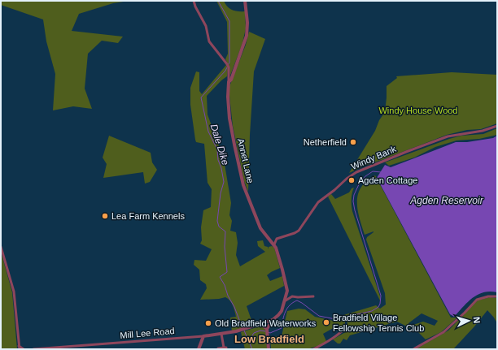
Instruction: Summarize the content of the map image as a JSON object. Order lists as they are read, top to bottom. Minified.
{"streets":{"street":["Windy Bank","Annet Lane","Mill Lee Road"]},"crossings":[["Windy Bank","Annet Lane"]],"districts":["Low Bradfield"],"water":["Dale Dike","Agden Reservoir"],"parks":["Windy House Wood"],"places":["Netherfield","Agden Cottage","Lea Farm Kennels","Bradfield Village Fellowship Tennis Club","Old Bradfield Waterworks"],"north":"right"}
